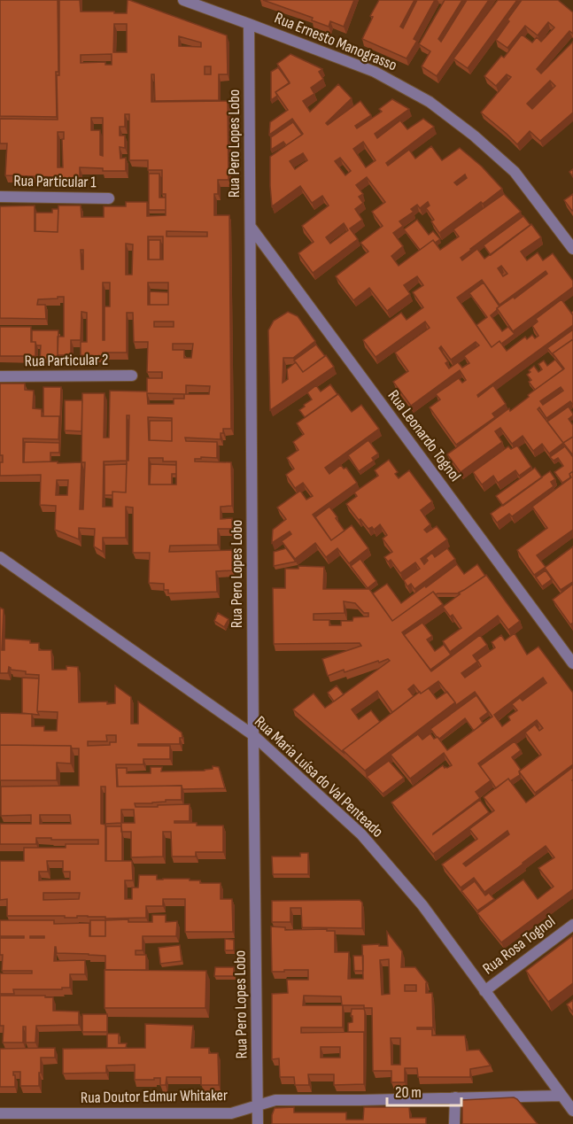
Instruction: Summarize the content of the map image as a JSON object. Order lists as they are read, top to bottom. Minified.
{"streets":{"street":["Rua Ernesto Manograsso","Rua Pero Lopes Lobo","Rua Particular 1","Rua Particular 2","Rua Leonardo Tognol","Rua Maria Luísa do Val Penteado","Rua Rosa Tognol","Rua Doutor Edmur Whitaker"]},"crossings":[["Rua Ernesto Manograsso","Rua Pero Lopes Lobo"],["Rua Pero Lopes Lobo","Rua Leonardo Tognol"],["Rua Pero Lopes Lobo","Rua Maria Luísa do Val Penteado"],["Rua Pero Lopes Lobo","Rua Doutor Edmur Whitaker"],["Rua Maria Luísa do Val Penteado","Rua Rosa Tognol"],["Rua Maria Luísa do Val Penteado","Rua Doutor Edmur Whitaker"]],"scale_bar":"20 m"}
